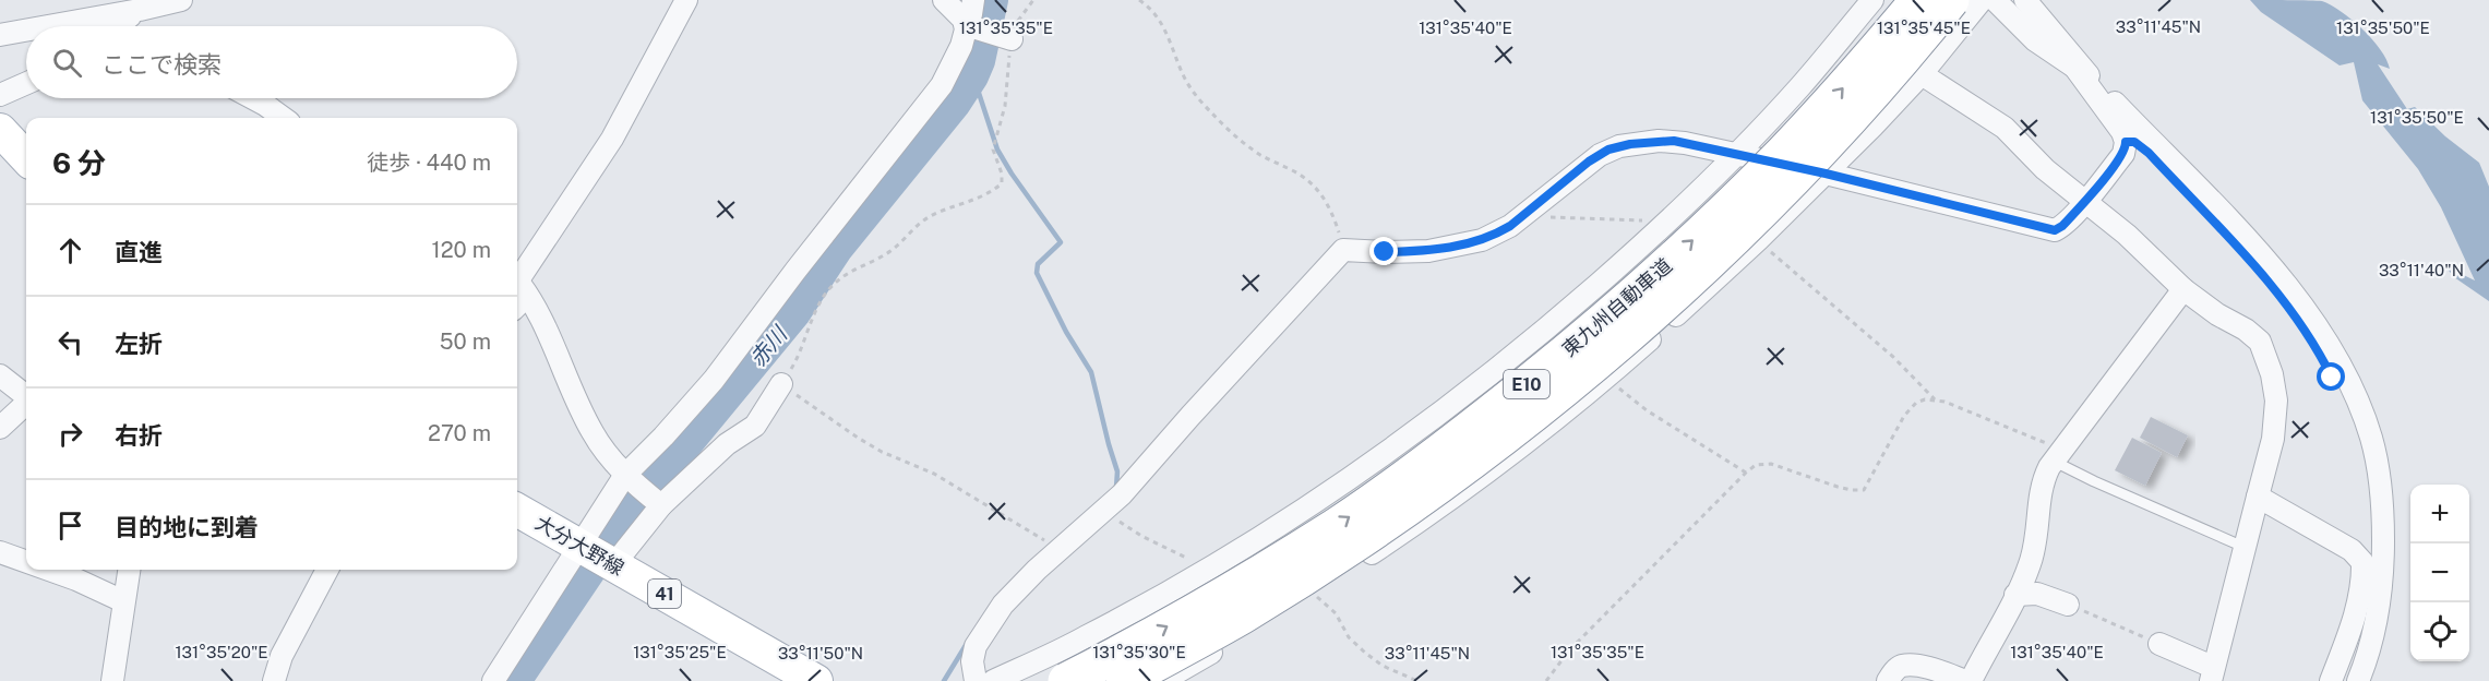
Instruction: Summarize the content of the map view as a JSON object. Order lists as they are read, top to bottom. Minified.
{"streets":{"highway":["東九州自動車道","E10"],"main road":["大分大野線","41"]},"water":["赤川"],"page":{"search":"ここで検索","heading":["6 分","徒歩 · 440 m"],"list":[["直進","120 m"],["左折","50 m"],["右折","270 m"],"目的地に到着"],"map_buttons":["+","−"]},"coordinates":["33°11'45\"N","131°35'35\"E","131°35'40\"E","131°35'45\"E","131°35'50\"E","33°11'40\"N","131°35'20\"E","131°35'25\"E","131°35'30\"E","33°11'50\"N"]}
